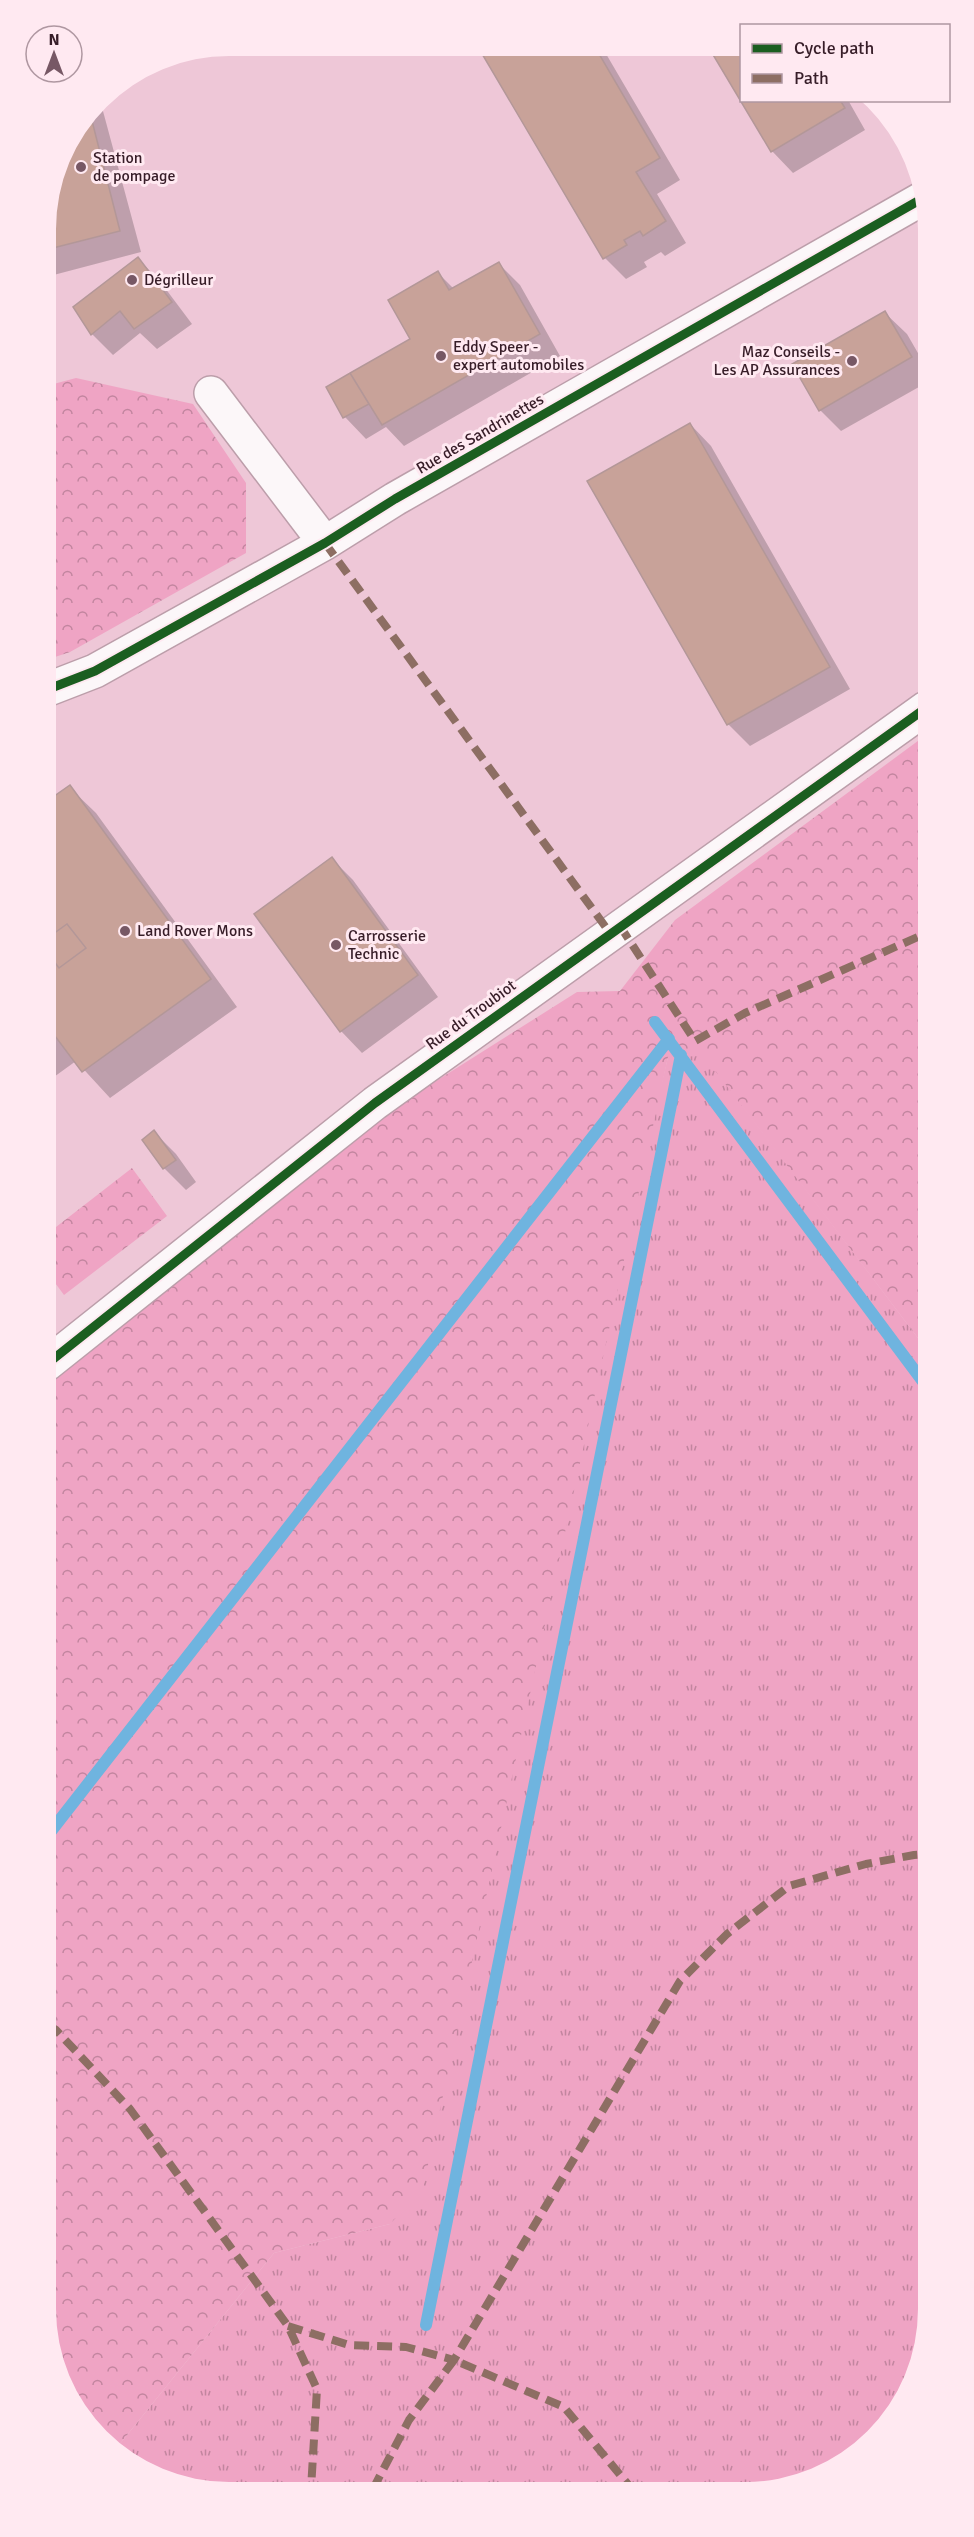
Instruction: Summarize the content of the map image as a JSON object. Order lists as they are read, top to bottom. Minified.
{"streets":{"street":["Rue des Sandrinettes","Rue du Troubiot"]},"places":["Station de pompage","Dégrilleur","Eddy Speer - expert automobiles","Maz Conseils - Les AP Assurances","Land Rover Mons","Carrosserie Technic"],"legend":["Cycle path","Path"],"north":"top"}
